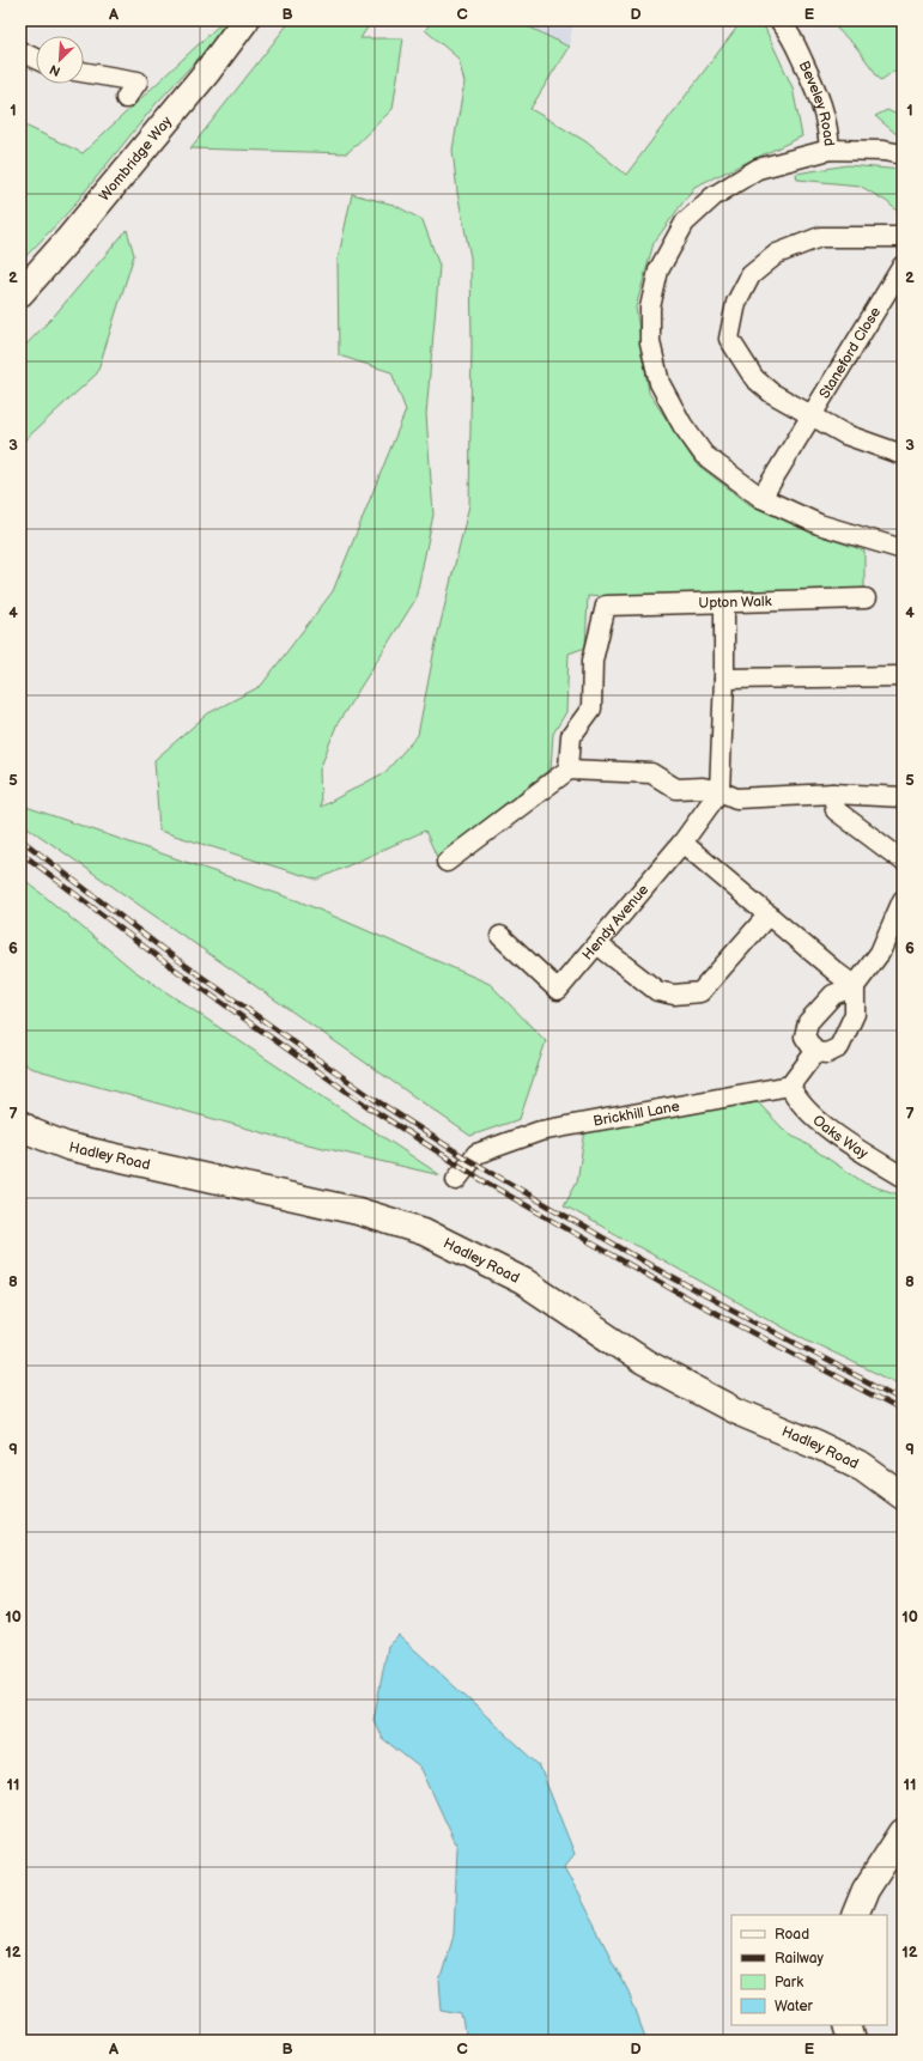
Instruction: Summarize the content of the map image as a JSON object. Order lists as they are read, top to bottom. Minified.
{"streets":{"street":["Beveley Road","Wombridge Way","Staneford Close","Upton Walk","Hendy Avenue","Brickhill Lane","Oaks Way","Hadley Road"]},"crossings":[["Brickhill Lane","Oaks Way"]],"legend":["Road","Railway","Park","Water"],"north":"bottom left","grid":{"columns":["A","B","C","D","E"],"rows":["1","2","3","4","5","6","7","8","9","10","11","12"]}}
